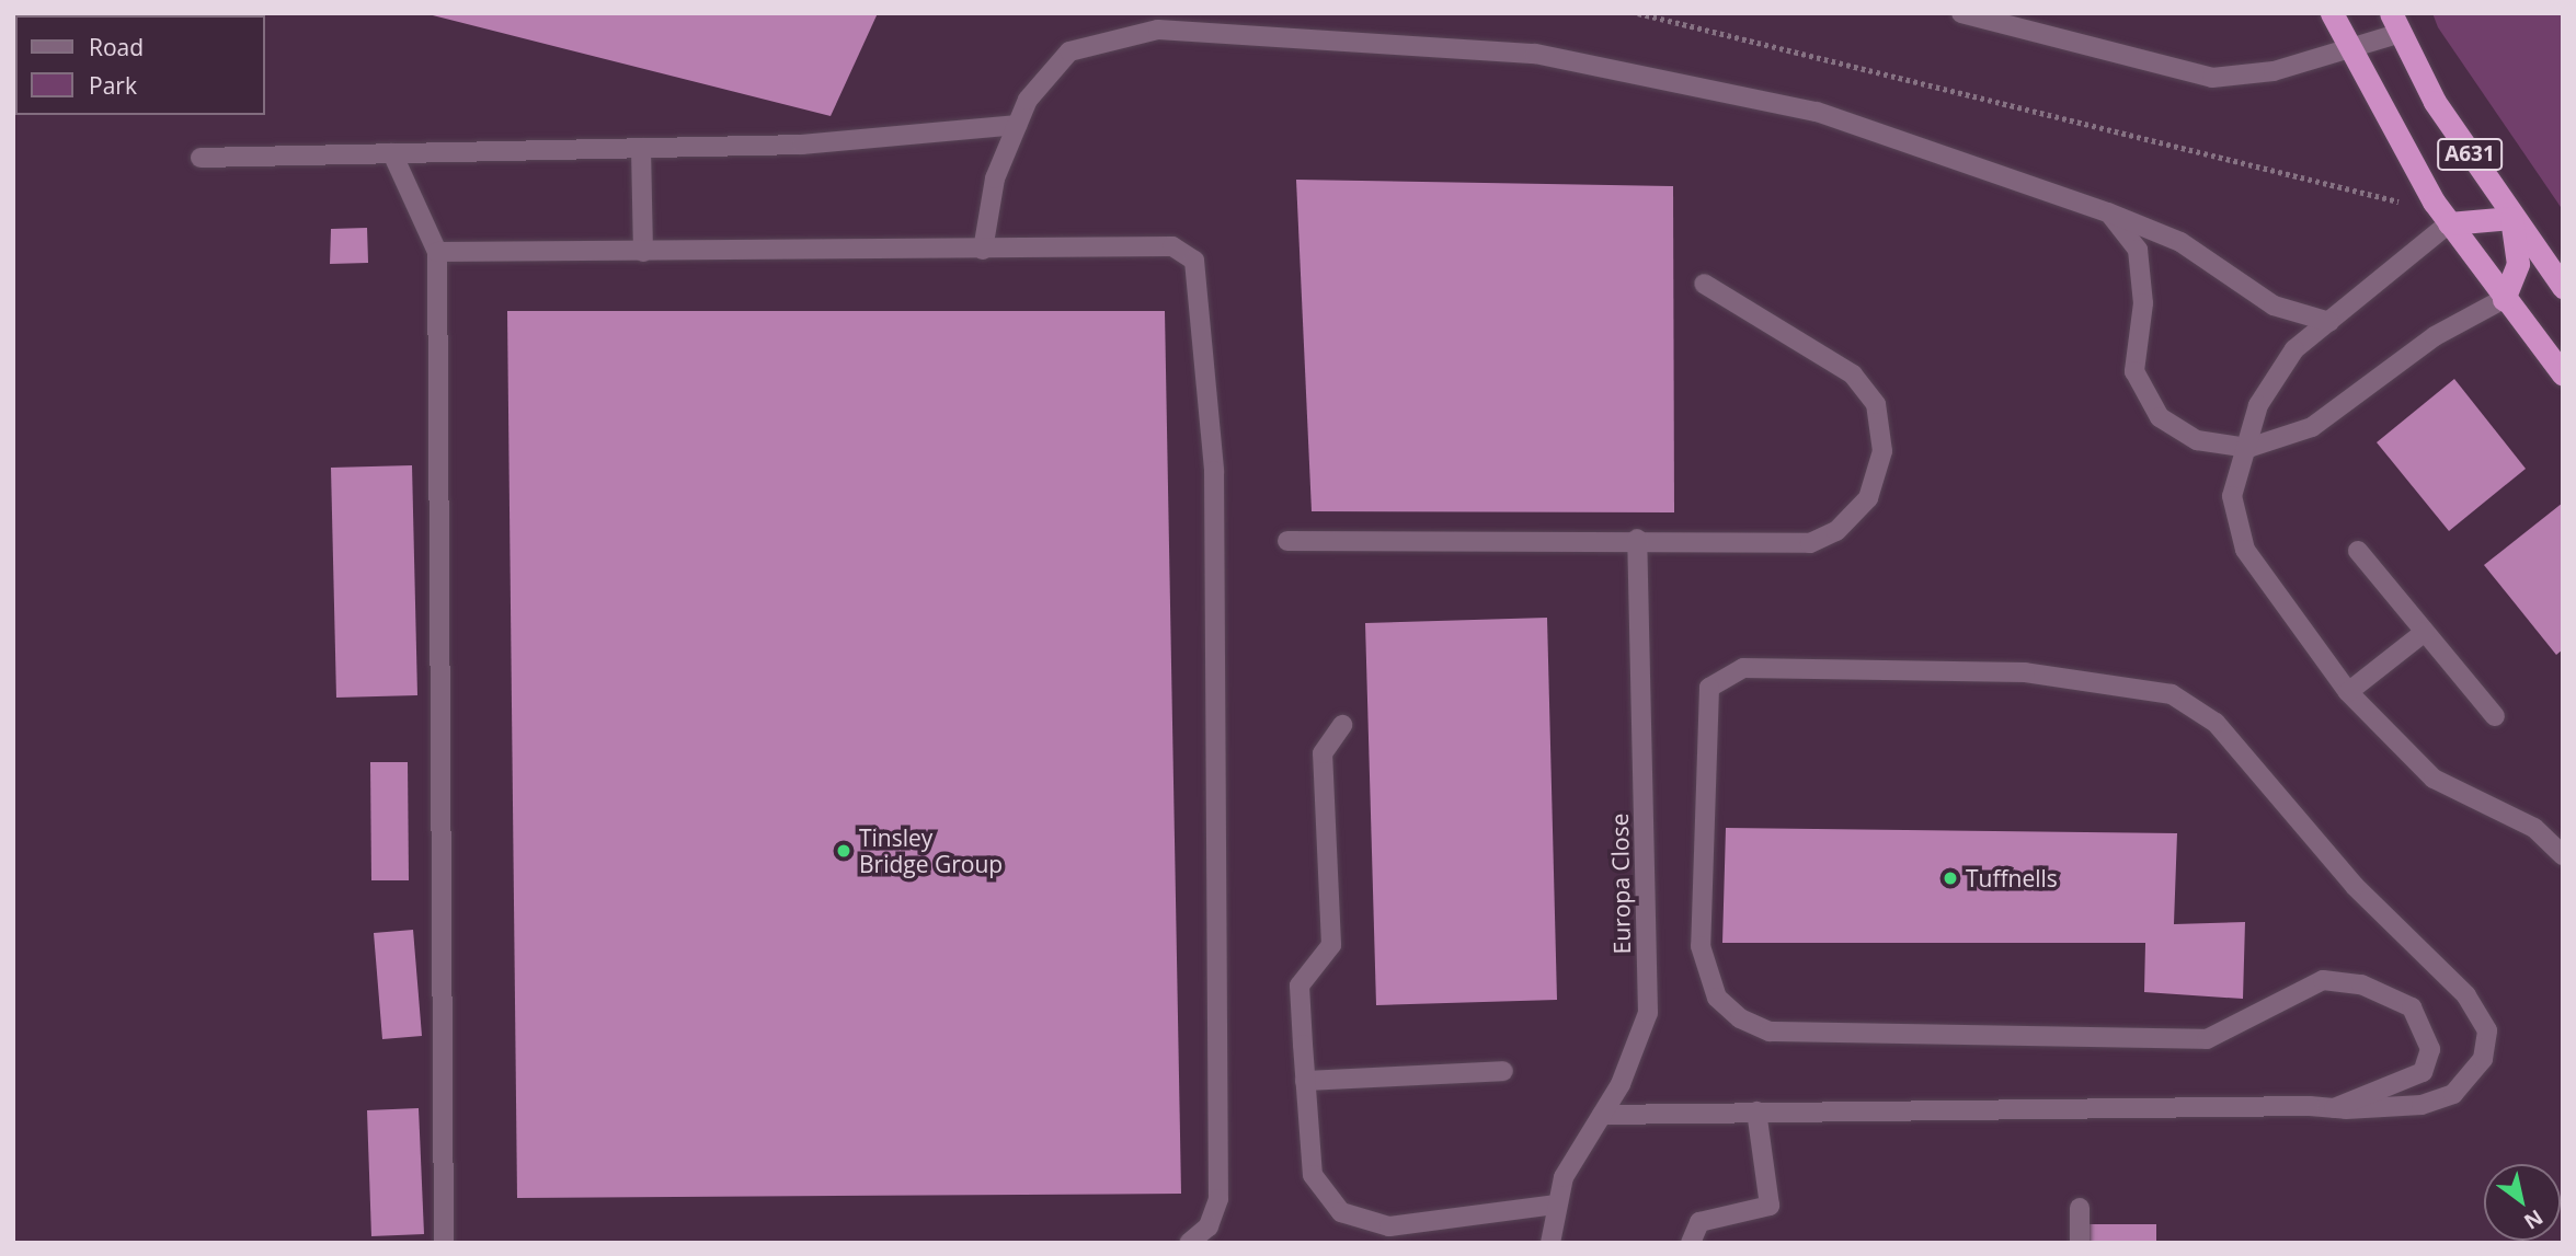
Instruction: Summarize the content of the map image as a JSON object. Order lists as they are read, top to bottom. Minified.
{"streets":{"highway":["A631"],"street":["Europa Close"]},"places":["Tinsley Bridge Group","Tuffnells"],"legend":["Road","Park"],"north":"bottom right"}
